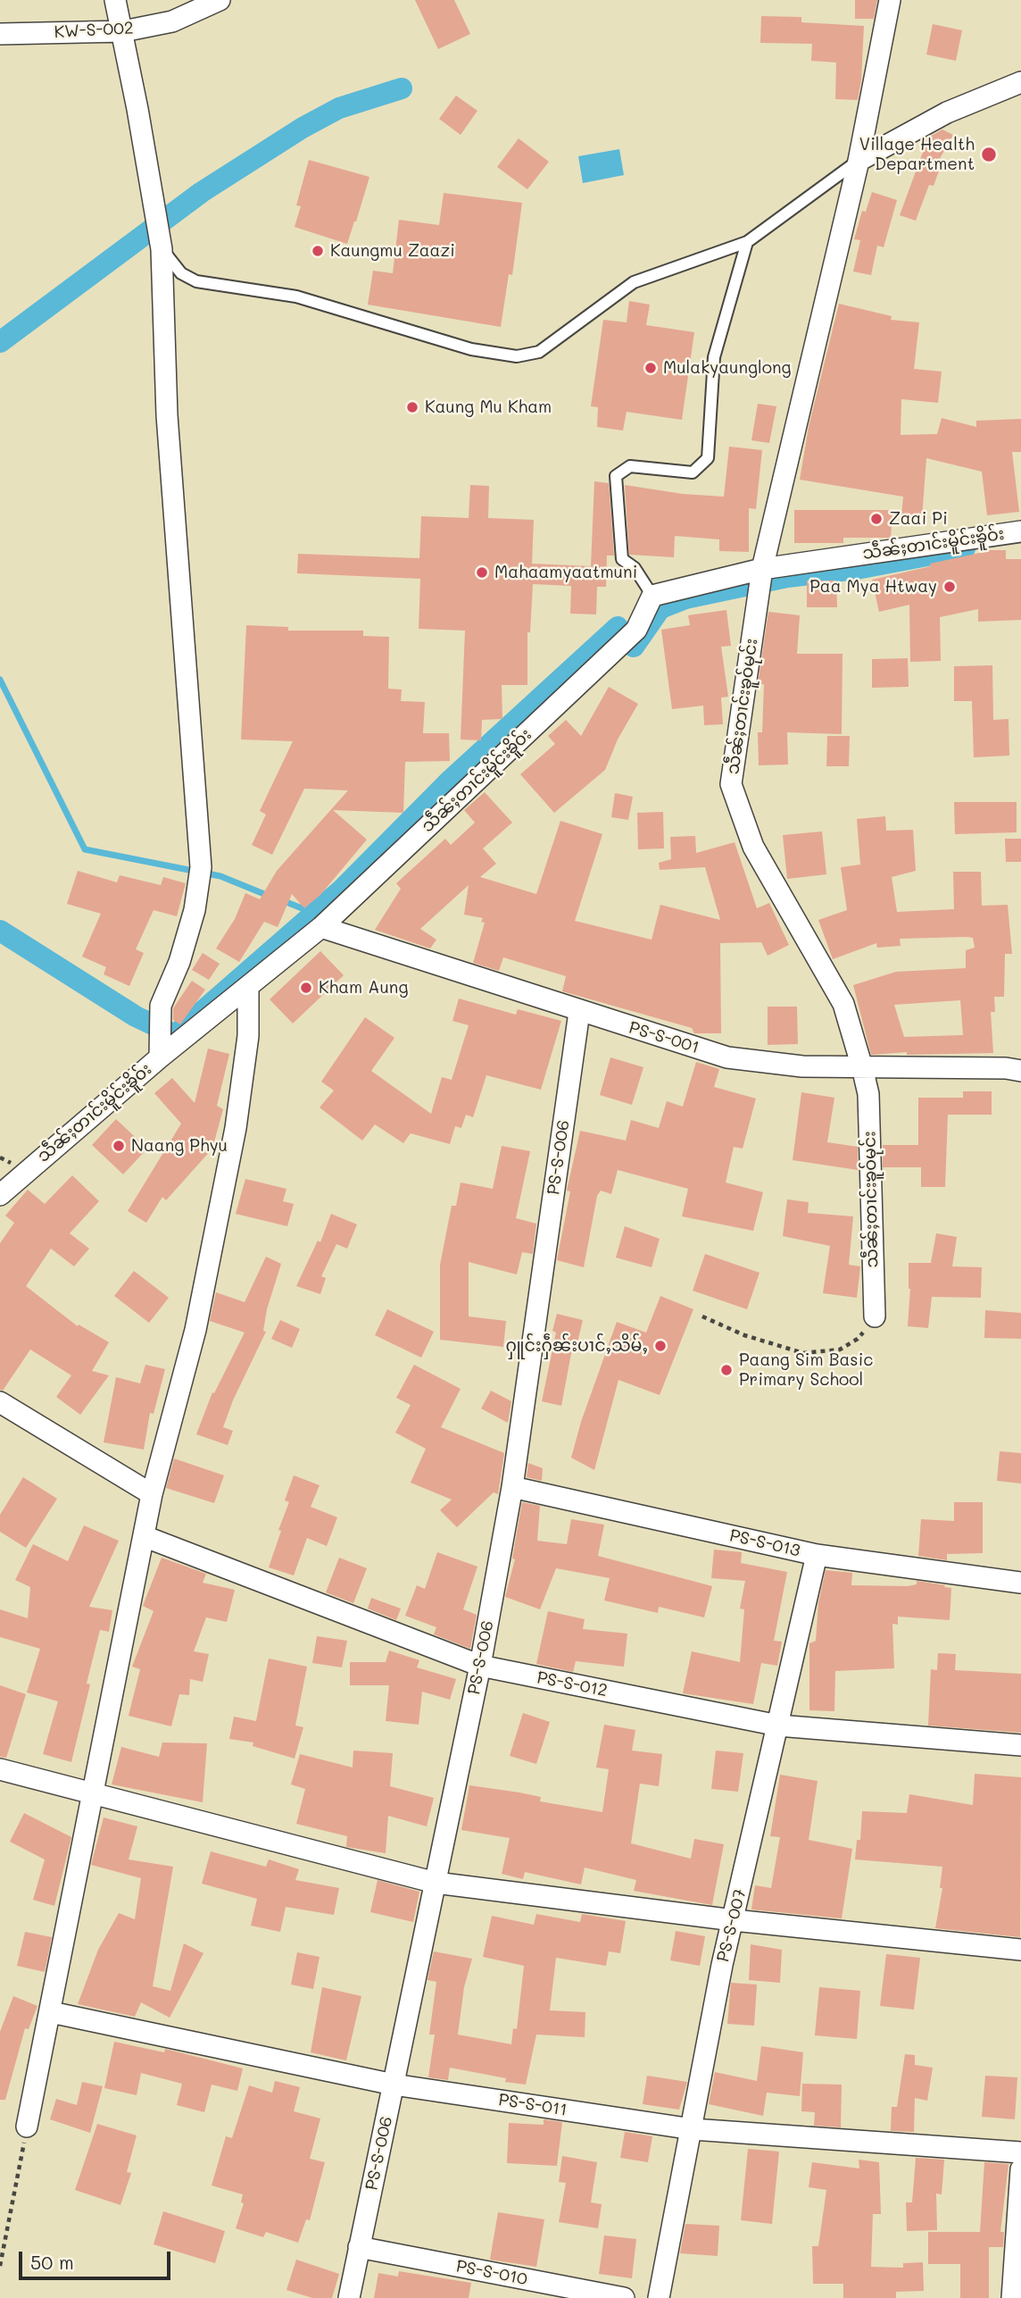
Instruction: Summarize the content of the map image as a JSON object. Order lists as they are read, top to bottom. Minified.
{"streets":{"street":["KW-S-002","သဵၼ်ႈတၢင်းမိူင်းၶိူဝ်း","သဵၼ်ႈတၢင်းၶူဝ်မုင်း","PS-S-001","PS-S-006","PS-S-013","PS-S-012","PS-S-007","PS-S-011","PS-S-010"]},"crossings":[["သဵၼ်ႈတၢင်းမိူင်းၶိူဝ်း","သဵၼ်ႈတၢင်းၶူဝ်မုင်း"],["သဵၼ်ႈတၢင်းမိူင်းၶိူဝ်း","PS-S-001"],["သဵၼ်ႈတၢင်းၶူဝ်မုင်း","PS-S-001"],["PS-S-001","PS-S-006"],["PS-S-006","PS-S-013"],["PS-S-006","PS-S-012"],["PS-S-006","PS-S-011"],["PS-S-006","PS-S-010"],["PS-S-013","PS-S-007"],["PS-S-012","PS-S-007"],["PS-S-007","PS-S-011"]],"places":["Village Health Department","Kaungmu Zaazi","Mulakyaunglong","Kaung Mu Kham","Zaai Pi","Mahaamyaatmuni","Paa Mya Htway","Kham Aung","Naang Phyu","ႁူင်းႁဵꧣ်းပၢင်ႇသိမ်ႇ","Paang Sim Basic Primary School"],"scale_bar":"50 m"}
